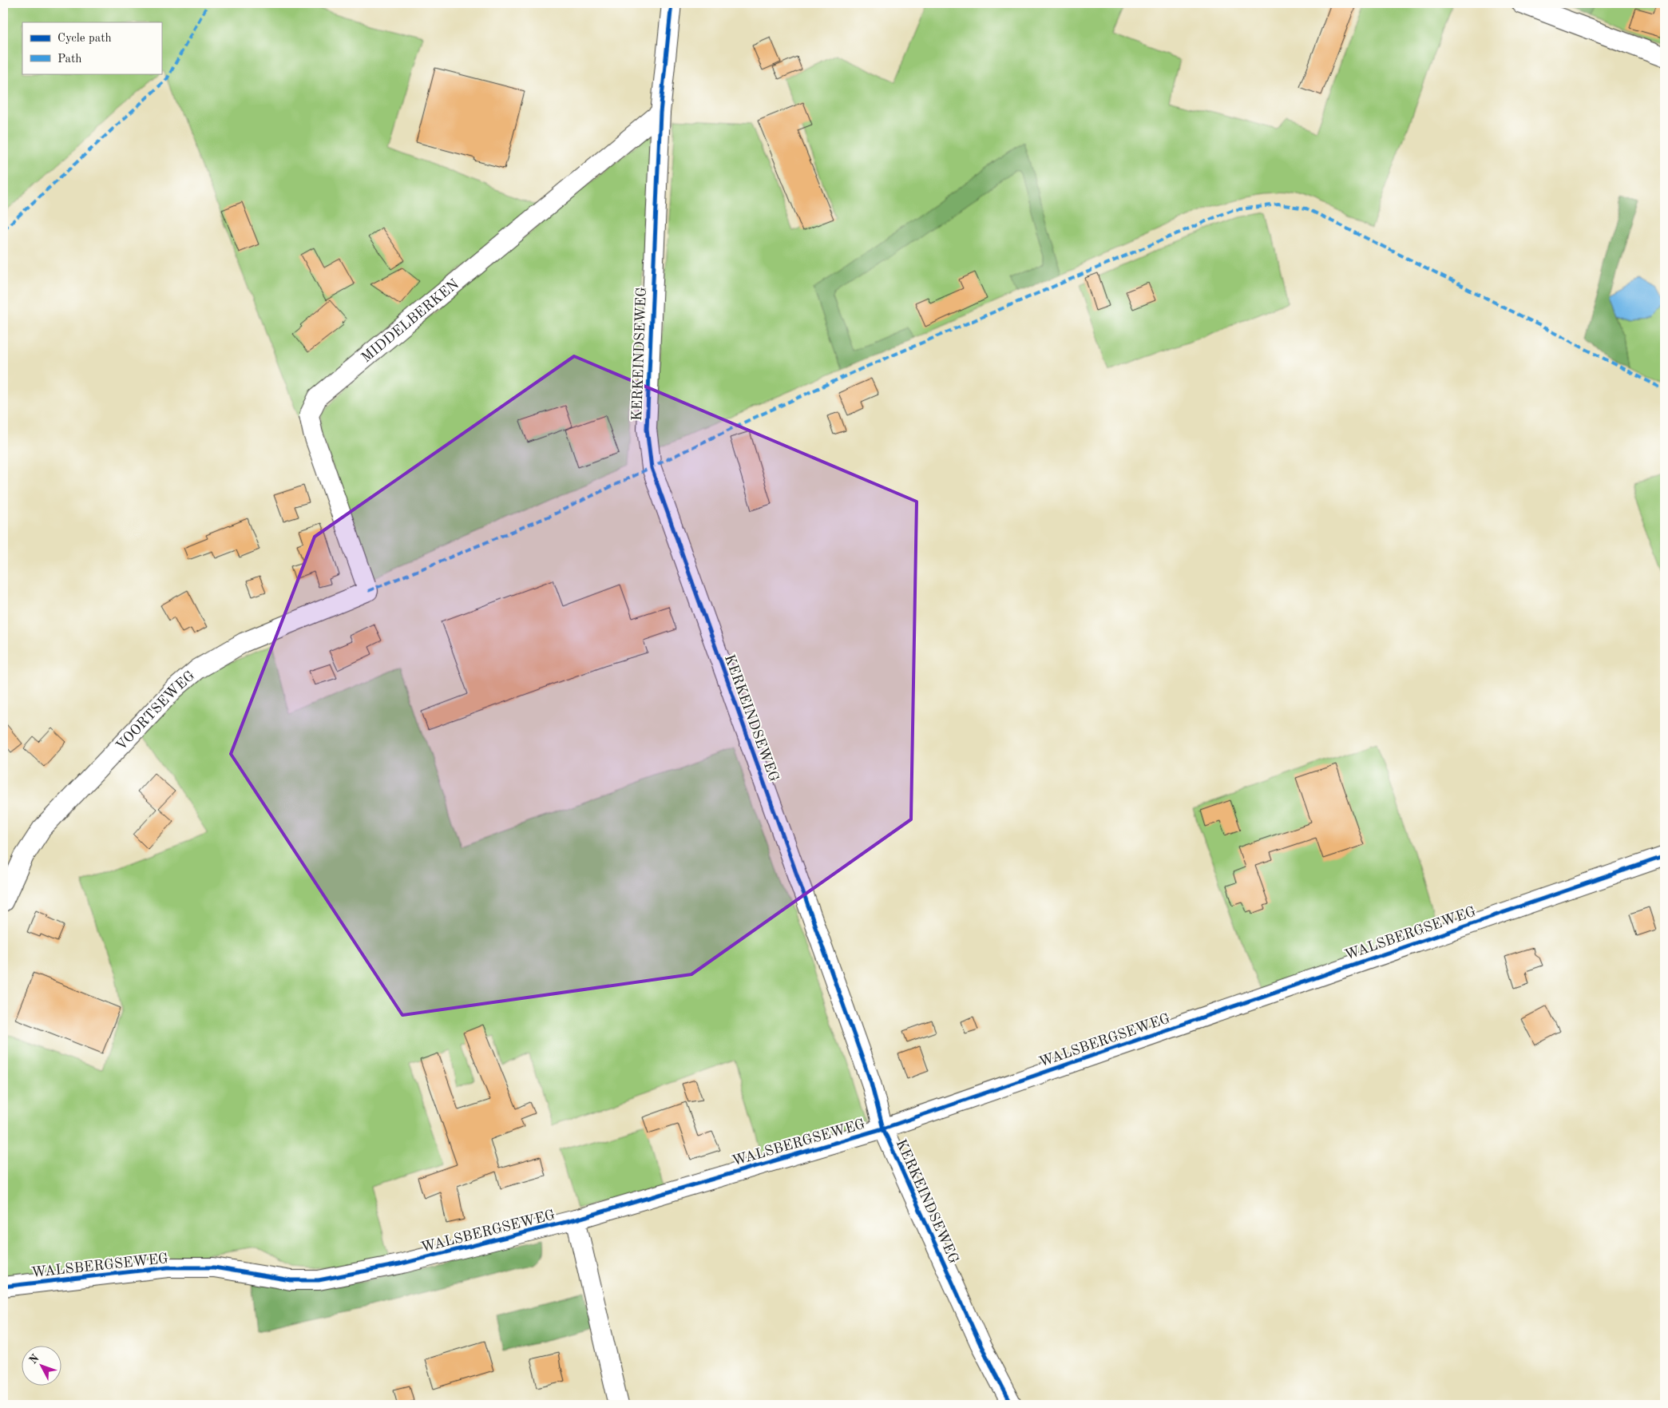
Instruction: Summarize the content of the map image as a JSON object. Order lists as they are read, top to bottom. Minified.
{"streets":{"street":["MIDDELBERKEN","KERKEINDSEWEG","VOORTSEWEG","WALSBERGSEWEG"]},"crossings":[["MIDDELBERKEN","KERKEINDSEWEG"],["MIDDELBERKEN","VOORTSEWEG"],["KERKEINDSEWEG","WALSBERGSEWEG"]],"legend":["Cycle path","Path"],"north":"top left"}
